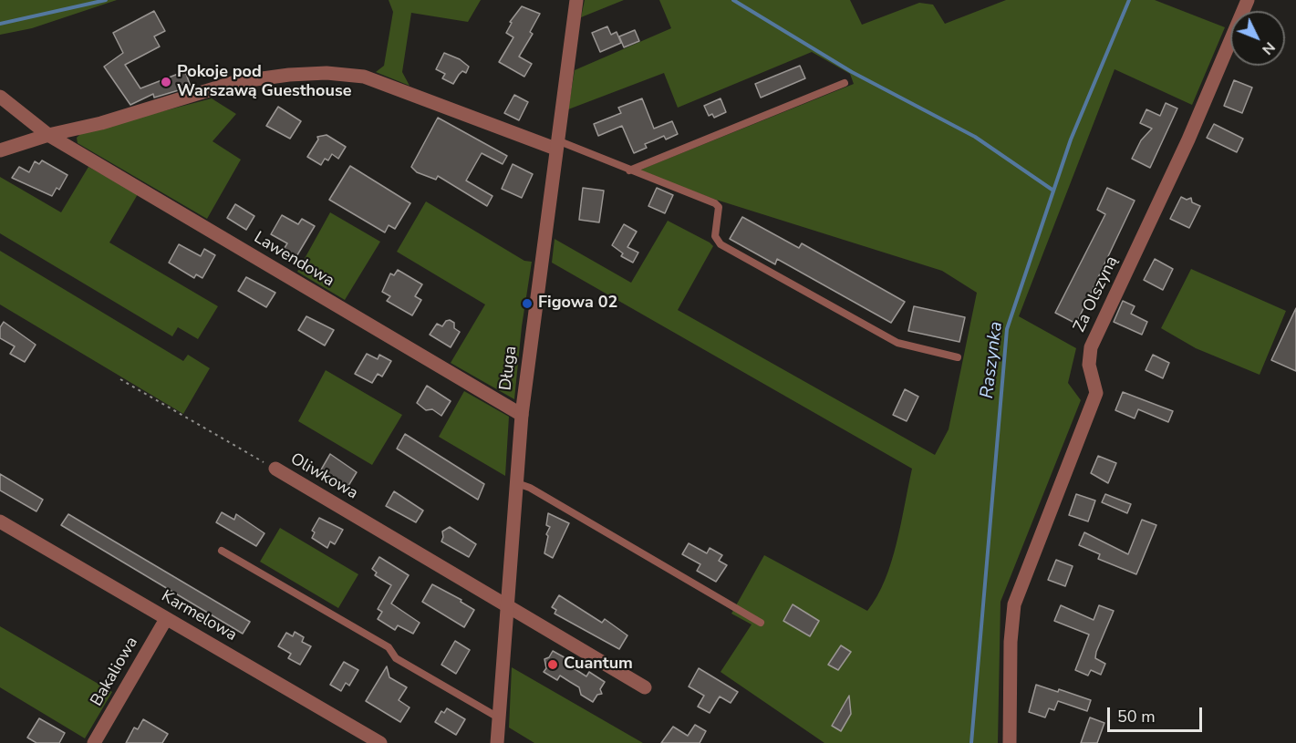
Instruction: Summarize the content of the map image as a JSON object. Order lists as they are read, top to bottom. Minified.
{"streets":{"street":["Lawendowa","Za Olszyną","Długa","Oliwkowa","Karmelowa","Bakaliowa"]},"crossings":[["Lawendowa","Długa"],["Długa","Oliwkowa"],["Karmelowa","Bakaliowa"]],"water":["Raszynka"],"places":["Pokoje pod Warszawą Guesthouse","Figowa 02","Cuantum"],"scale_bar":"50 m","north":"bottom right"}
